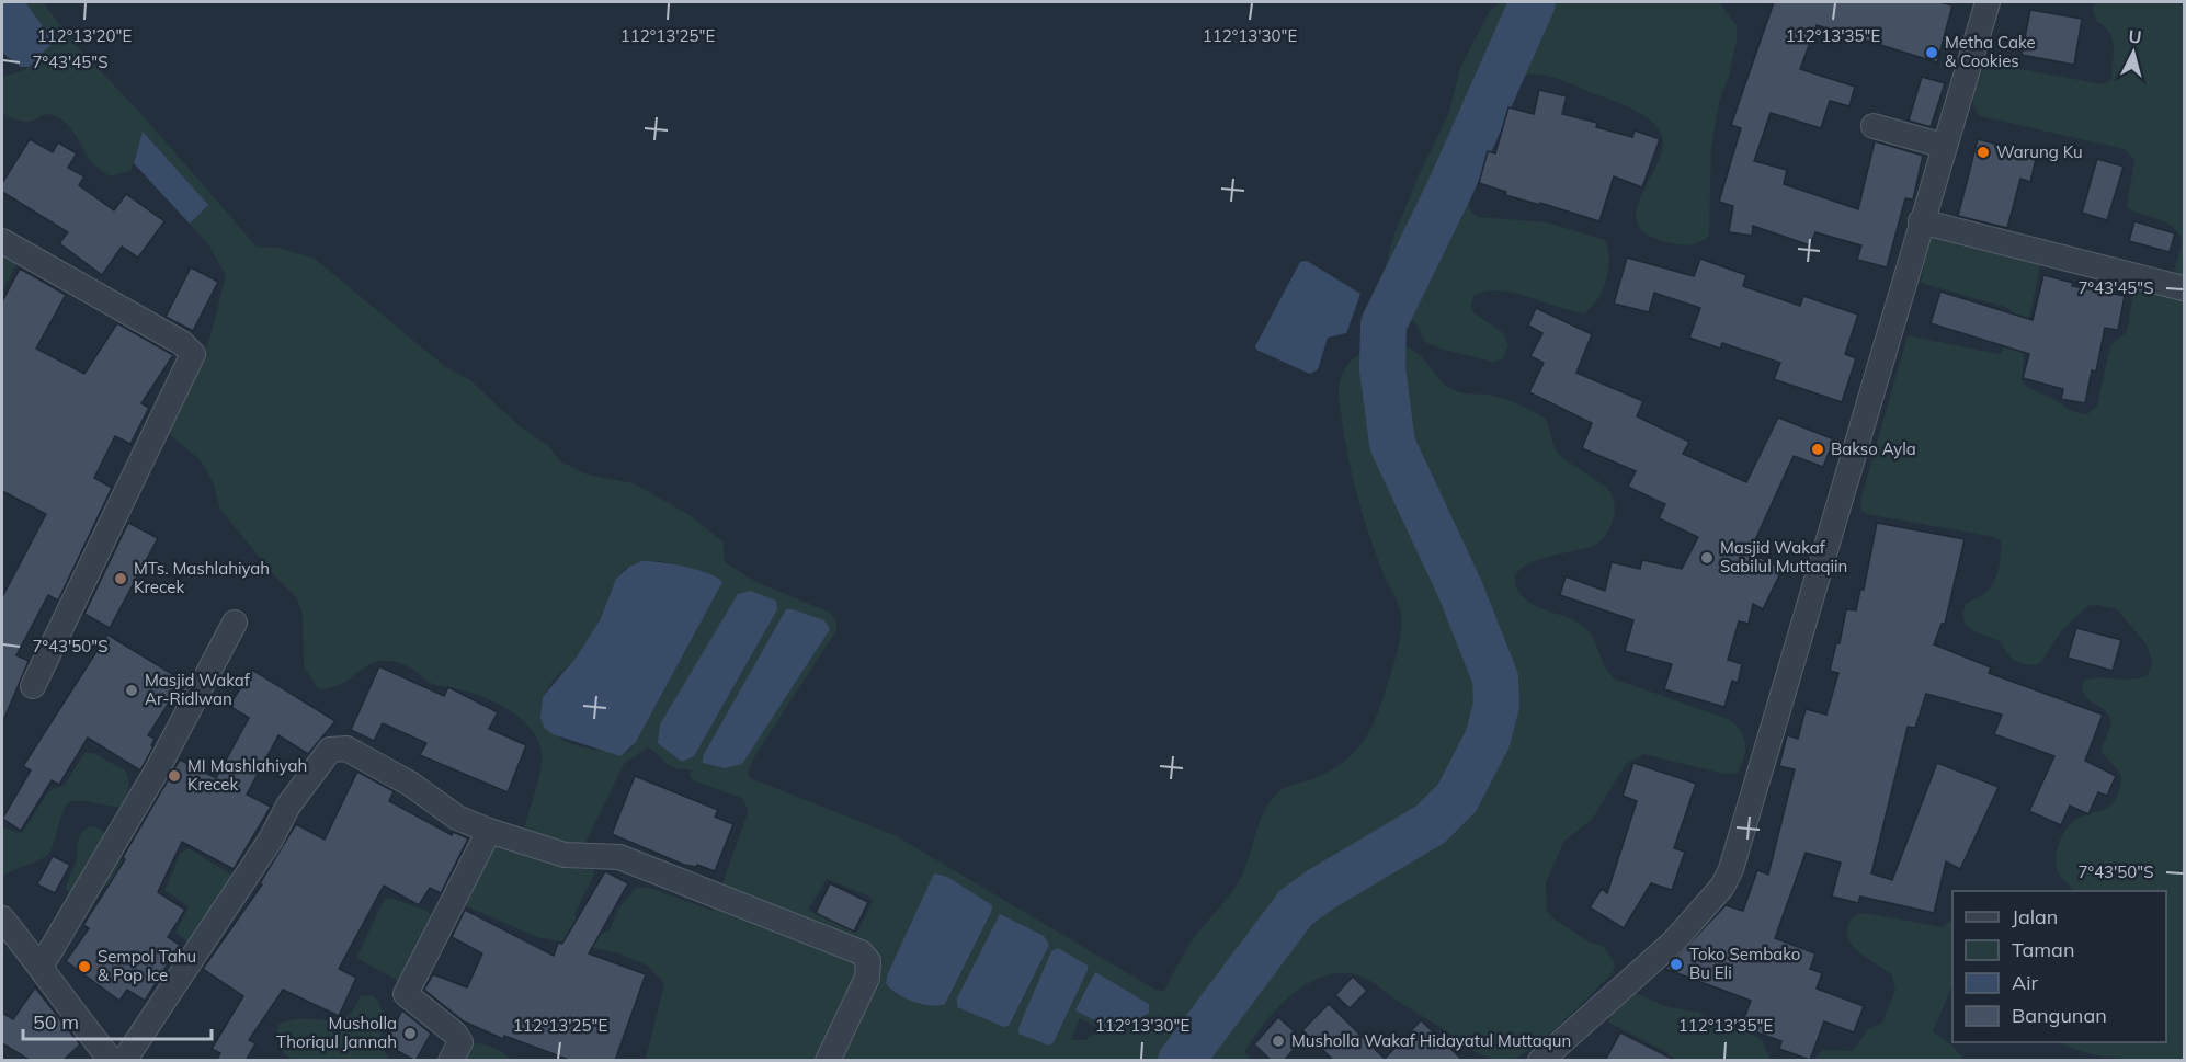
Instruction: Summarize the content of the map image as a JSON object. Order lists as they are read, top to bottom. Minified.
{"places":["Metha Cake & Cookies","Warung Ku","Bakso Ayla","Masjid Wakaf Sabilul Muttaqiin","MTs. Mashlahiyah Krecek","Masjid Wakaf Ar-Ridlwan","MI Mashlahiyah Krecek","Toko Sembako Bu Eli","Sempol Tahu & Pop Ice","Musholla Thoriqul Jannah","Musholla Wakaf Hidayatul Muttaqun"],"legend":["Jalan","Taman","Air","Bangunan"],"scale_bar":"50 m","north":"top","coordinates":["112°13'20\"E","112°13'25\"E","112°13'30\"E","112°13'35\"E","7°43'45\"S","7°43'50\"S"]}
